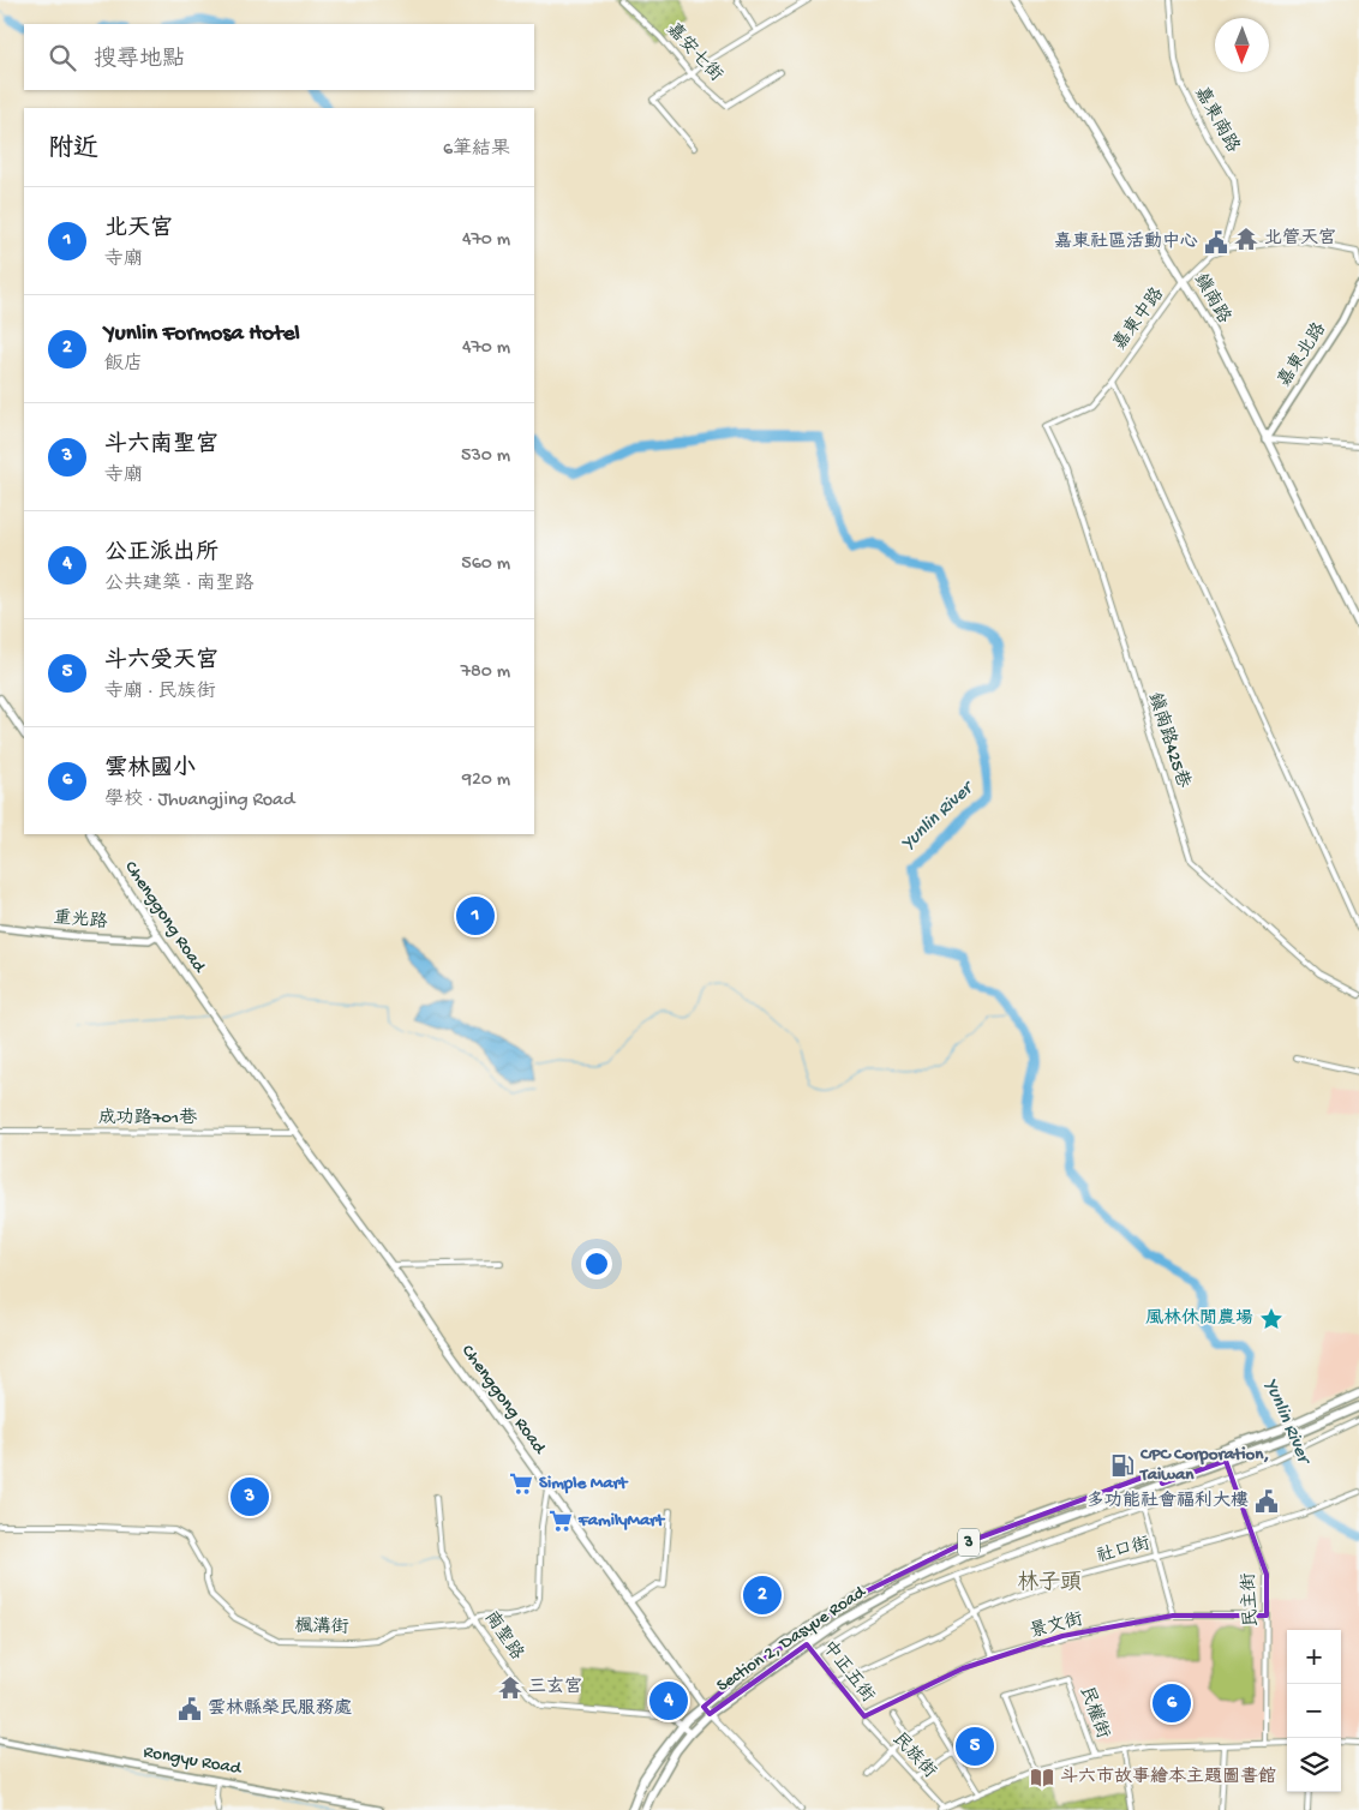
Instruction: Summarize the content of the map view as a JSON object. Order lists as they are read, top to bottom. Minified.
{"streets":{"main road":["鎮南路","Chenggong Road","3","Section 2, Dasyue Road"],"street":["嘉安七街","嘉東南路","嘉東中路","嘉東北路","鎮南路425巷","重光路","成功路701巷","社口街","民主街","景文街","楓溝街","南聖路","中正五街","民權街","民族街","Rongyu Road"]},"crossings":[["嘉東南路","嘉東中路"],["鎮南路","嘉東中路"],["鎮南路","嘉東北路"],["嘉東中路","鎮南路425巷"],["Chenggong Road","重光路"],["Chenggong Road","成功路701巷"],["Chenggong Road","3"],["Chenggong Road","楓溝街"],["Chenggong Road","Section 2, Dasyue Road"],["3","南聖路"],["3","Section 2, Dasyue Road"],["社口街","民主街"],["社口街","中正五街"],["民主街","景文街"],["民主街","Section 2, Dasyue Road"],["景文街","中正五街"],["楓溝街","南聖路"],["Section 2, Dasyue Road","中正五街"]],"districts":["林子頭"],"water":["Yunlin River"],"places":{"temple":["北管天宮","三玄宮"],"public building":["嘉東社區活動中心","多功能社會福利大樓","雲林縣榮民服務處"],"place":["風林休閒農場"],"fuel station":["CPC Corporation, Taiwan"],"supermarket":["Simple Mart","FamilyMart"],"library":["斗六市故事繪本主題圖書館"]},"north":"bottom","page":{"search":"搜尋地點","heading":["附近","6筆結果"],"list":[{"mark":"1","name":"北天宮","note":"寺廟","value":"470 m"},{"mark":"2","name":"Yunlin Formosa Hotel","note":"飯店","value":"470 m"},{"mark":"3","name":"斗六南聖宮","note":"寺廟","value":"530 m"},{"mark":"4","name":"公正派出所","note":"公共建築 · 南聖路","value":"560 m"},{"mark":"5","name":"斗六受天宮","note":"寺廟 · 民族街","value":"780 m"},{"mark":"6","name":"雲林國小","note":"學校 · Jhuangjing Road","value":"920 m"}],"pins":["1","3","2","4","6","5"],"map_buttons":["+","−"]}}
